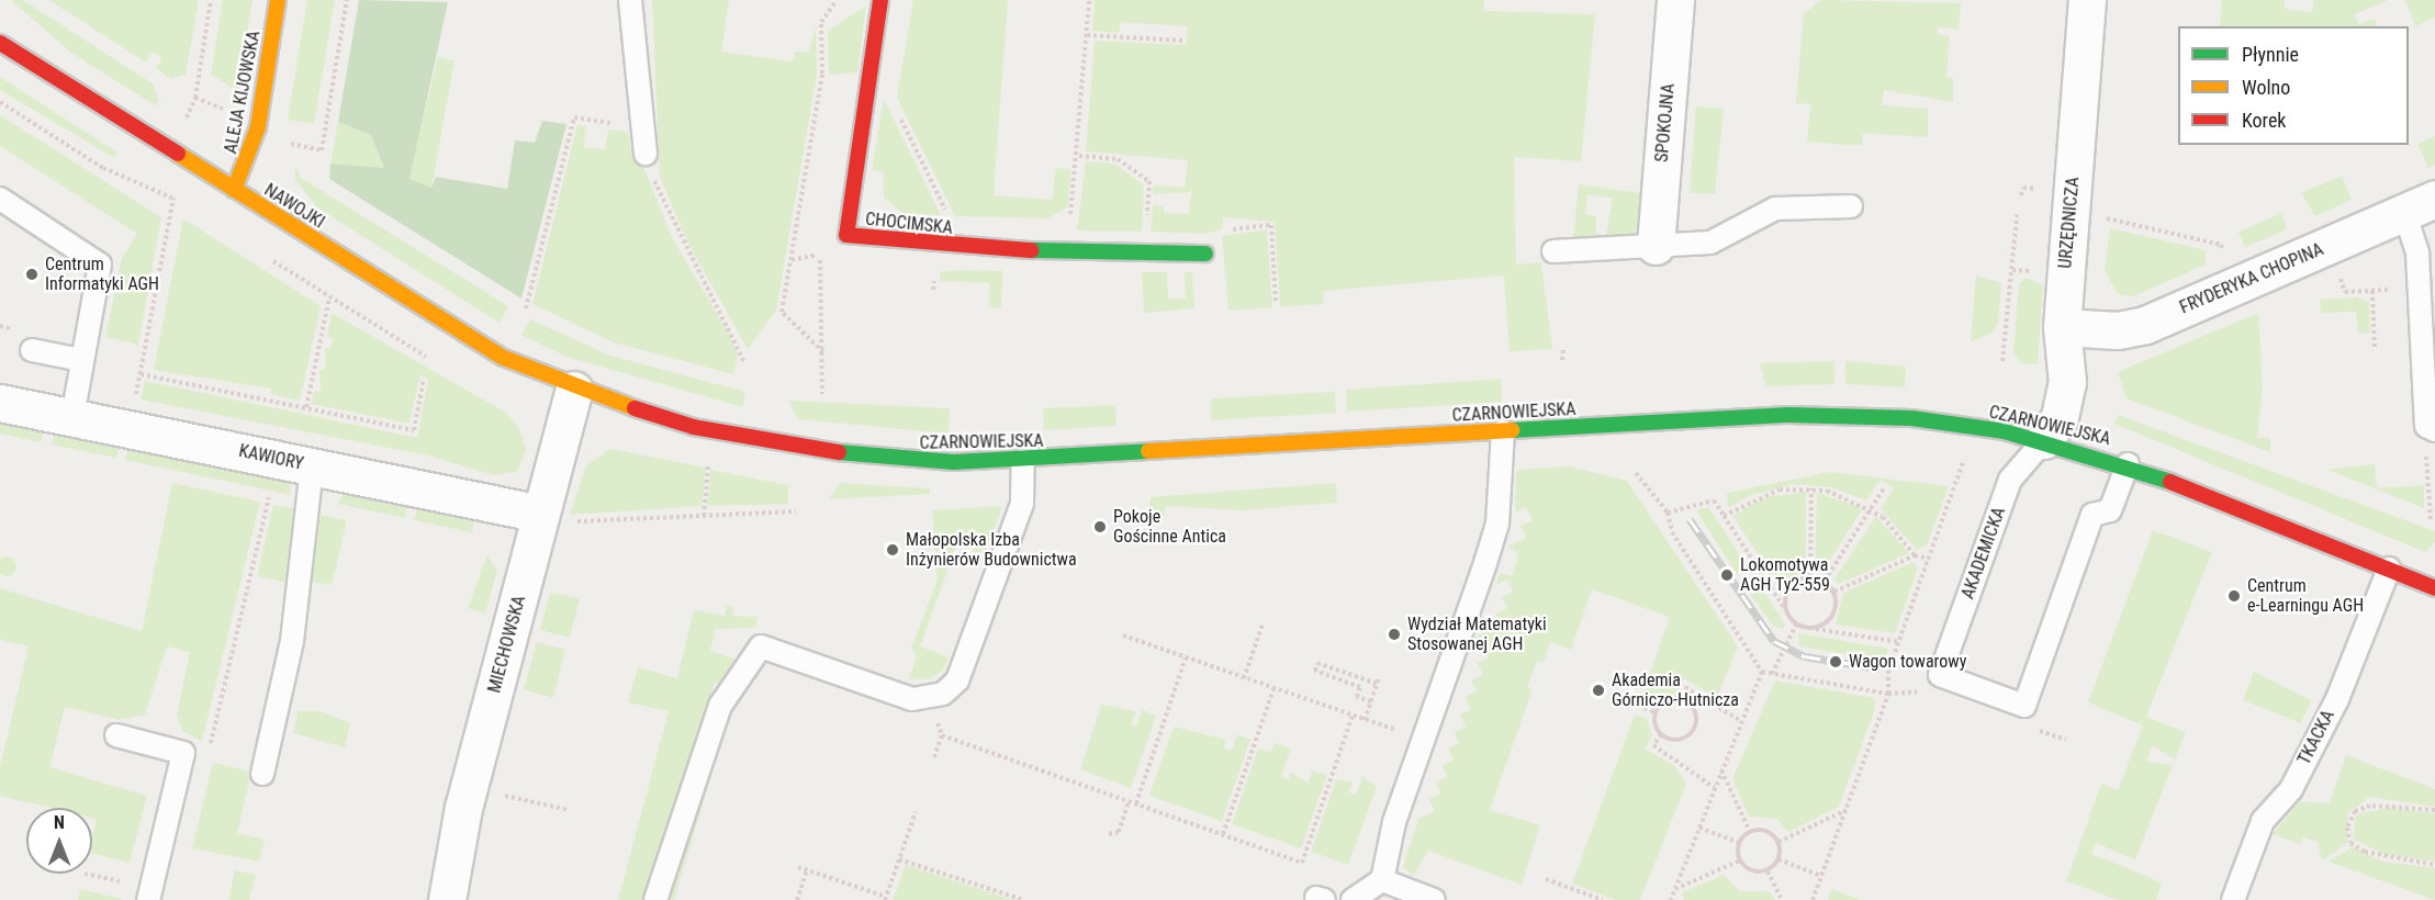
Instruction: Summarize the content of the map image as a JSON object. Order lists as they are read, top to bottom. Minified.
{"streets":{"main road":["ALEJA KIJOWSKA","NAWOJKI","CHOCIMSKA","CZARNOWIEJSKA"],"street":["SPOKOJNA","URZĘDNICZA","FRYDERYKA CHOPINA","KAWIORY","MIECHOWSKA"],"lane":["AKADEMICKA","TKACKA"]},"crossings":[["ALEJA KIJOWSKA","NAWOJKI"],["NAWOJKI","CZARNOWIEJSKA"],["NAWOJKI","MIECHOWSKA"],["URZĘDNICZA","FRYDERYKA CHOPINA"],["URZĘDNICZA","CZARNOWIEJSKA"],["URZĘDNICZA","AKADEMICKA"],["CZARNOWIEJSKA","AKADEMICKA"],["CZARNOWIEJSKA","MIECHOWSKA"],["CZARNOWIEJSKA","TKACKA"],["KAWIORY","MIECHOWSKA"]],"places":["Centrum Informatyki AGH","Pokoje Gościnne Antica","Małopolska Izba Inżynierów Budownictwa","Lokomotywa AGH Ty2-559","Centrum e-Learningu AGH","Wydział Matematyki Stosowanej AGH","Wagon towarowy","Akademia Górniczo-Hutnicza"],"legend":["Płynnie","Wolno","Korek"],"north":"top"}
